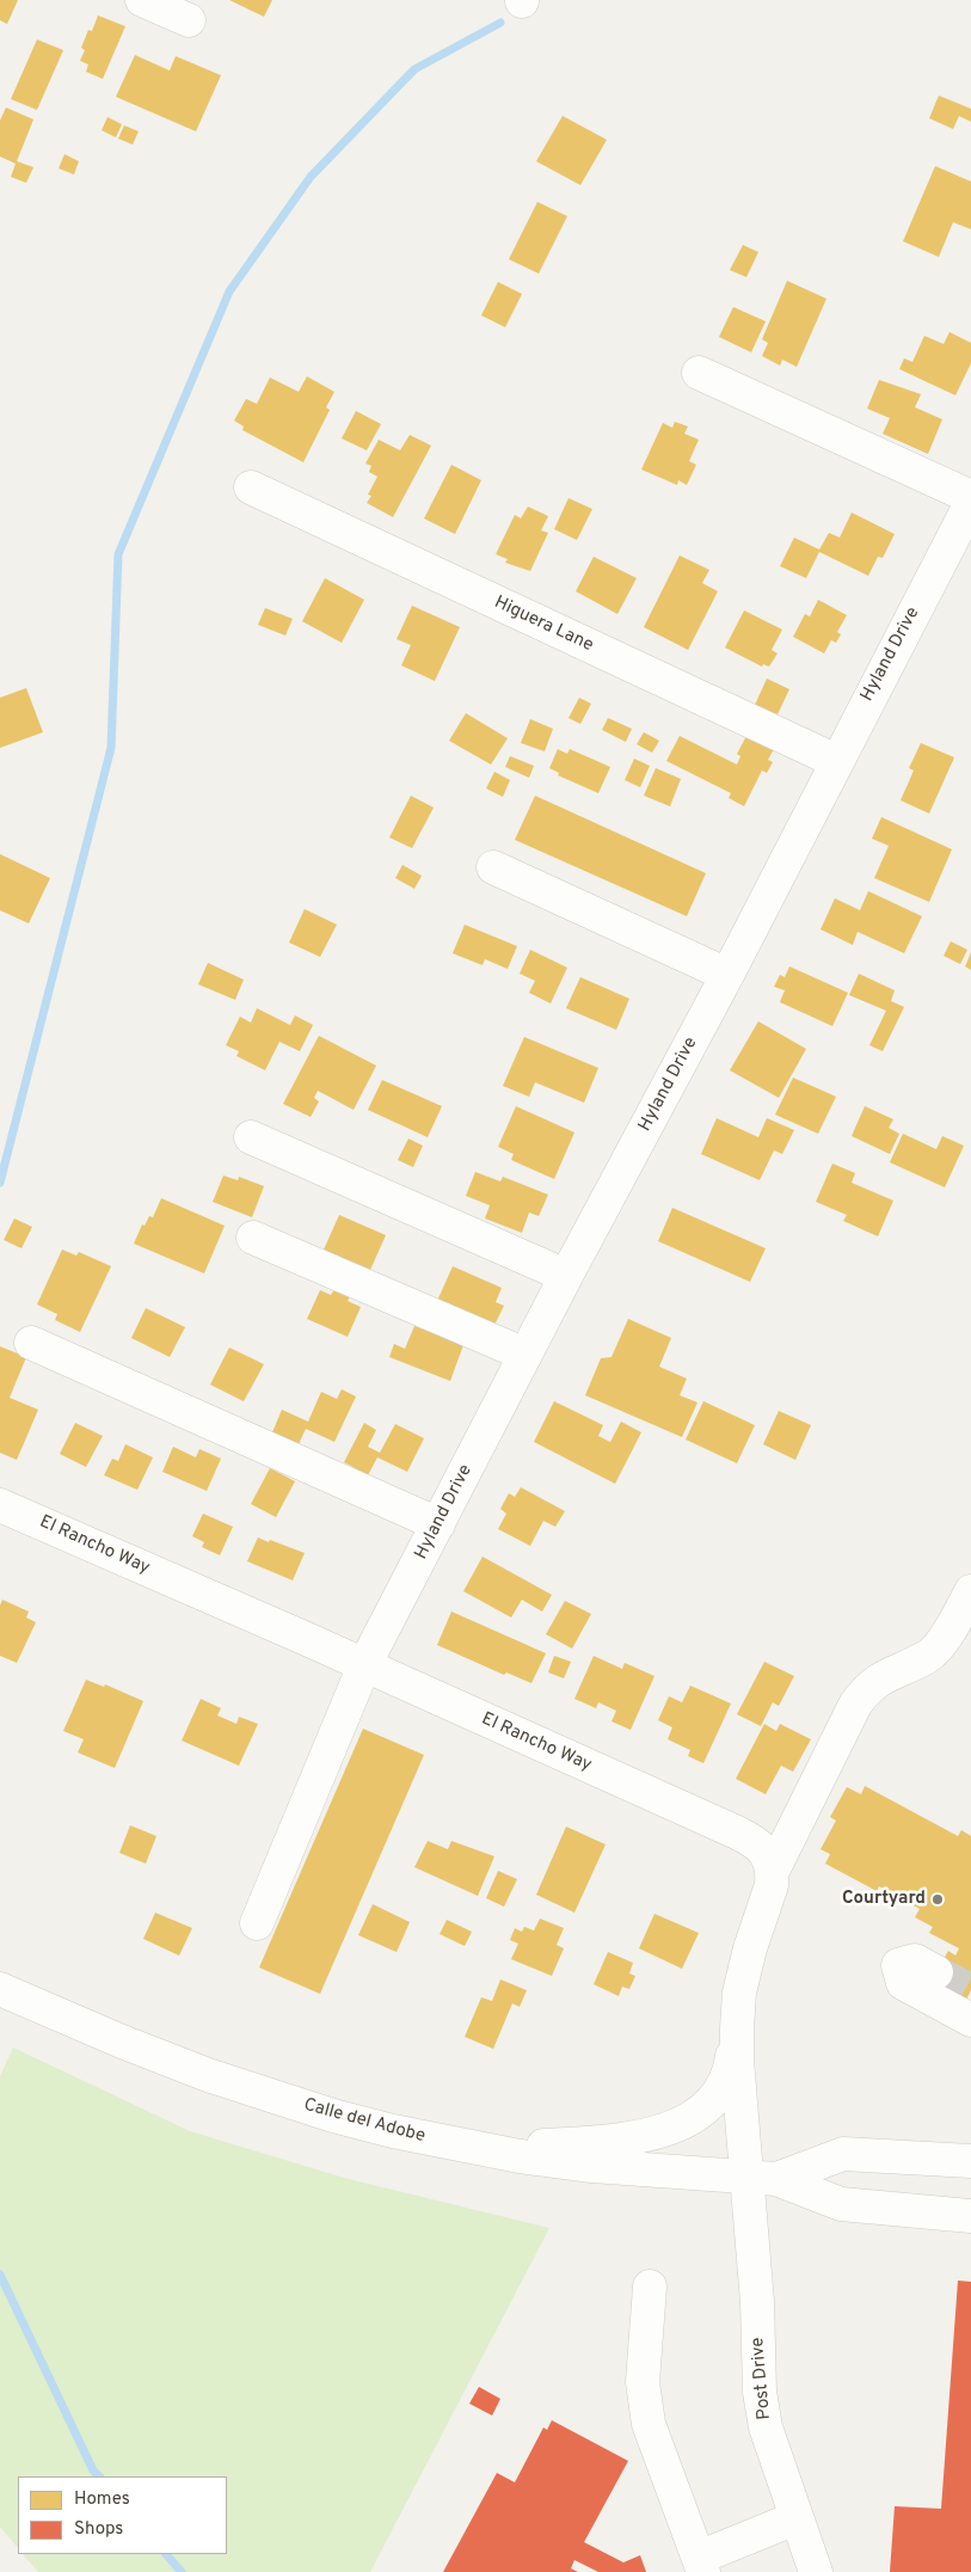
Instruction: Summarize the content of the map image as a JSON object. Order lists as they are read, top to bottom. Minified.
{"streets":{"street":["Higuera Lane","Hyland Drive","El Rancho Way","Calle del Adobe","Post Drive"]},"crossings":[["Higuera Lane","Hyland Drive"],["Hyland Drive","El Rancho Way"],["Calle del Adobe","Post Drive"]],"places":["Courtyard"],"legend":["Homes","Shops"]}
